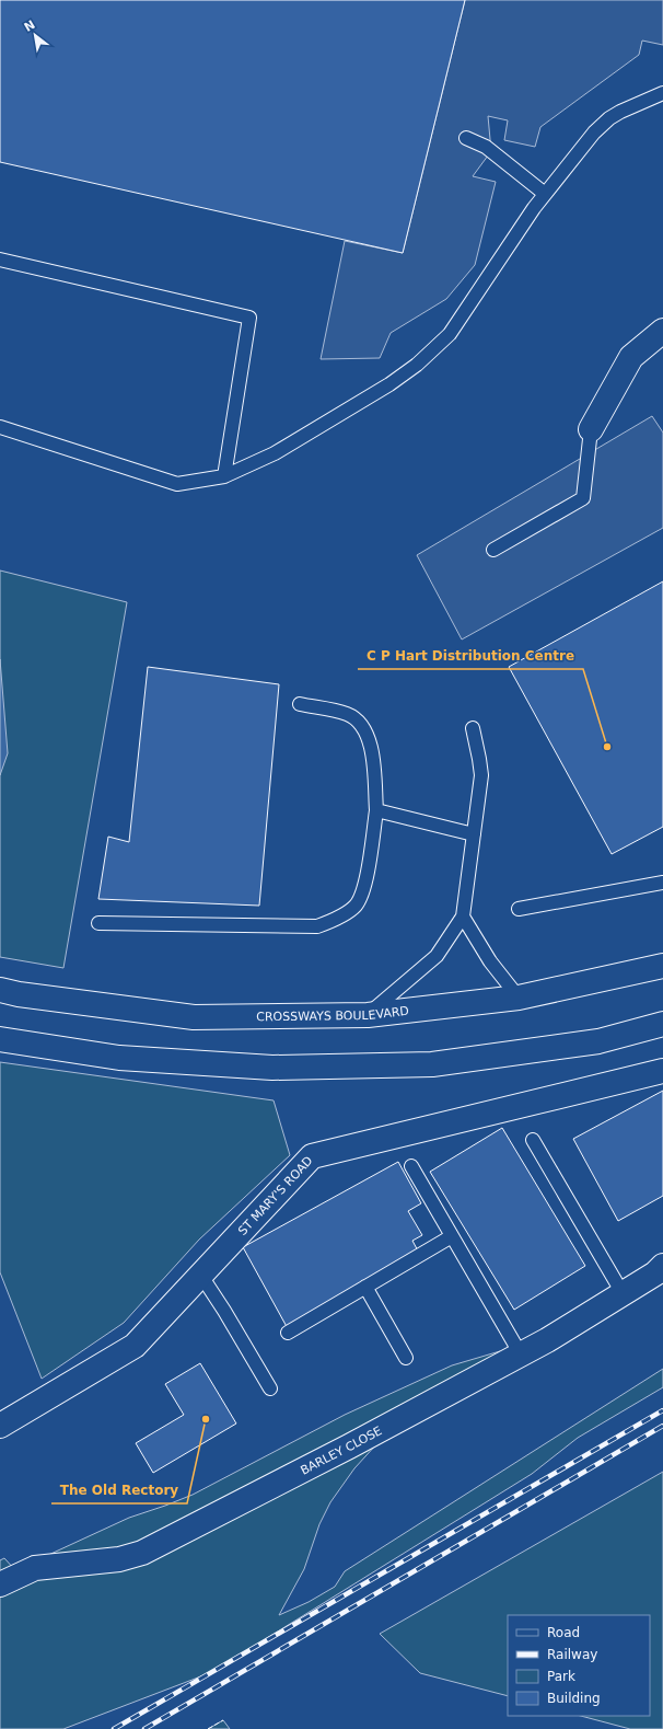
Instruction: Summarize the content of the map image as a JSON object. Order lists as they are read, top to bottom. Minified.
{"streets":{"street":["CROSSWAYS BOULEVARD","ST MARY'S ROAD","BARLEY CLOSE"]},"places":["C P Hart Distribution Centre","The Old Rectory"],"legend":["Road","Railway","Park","Building"],"north":"top left"}
